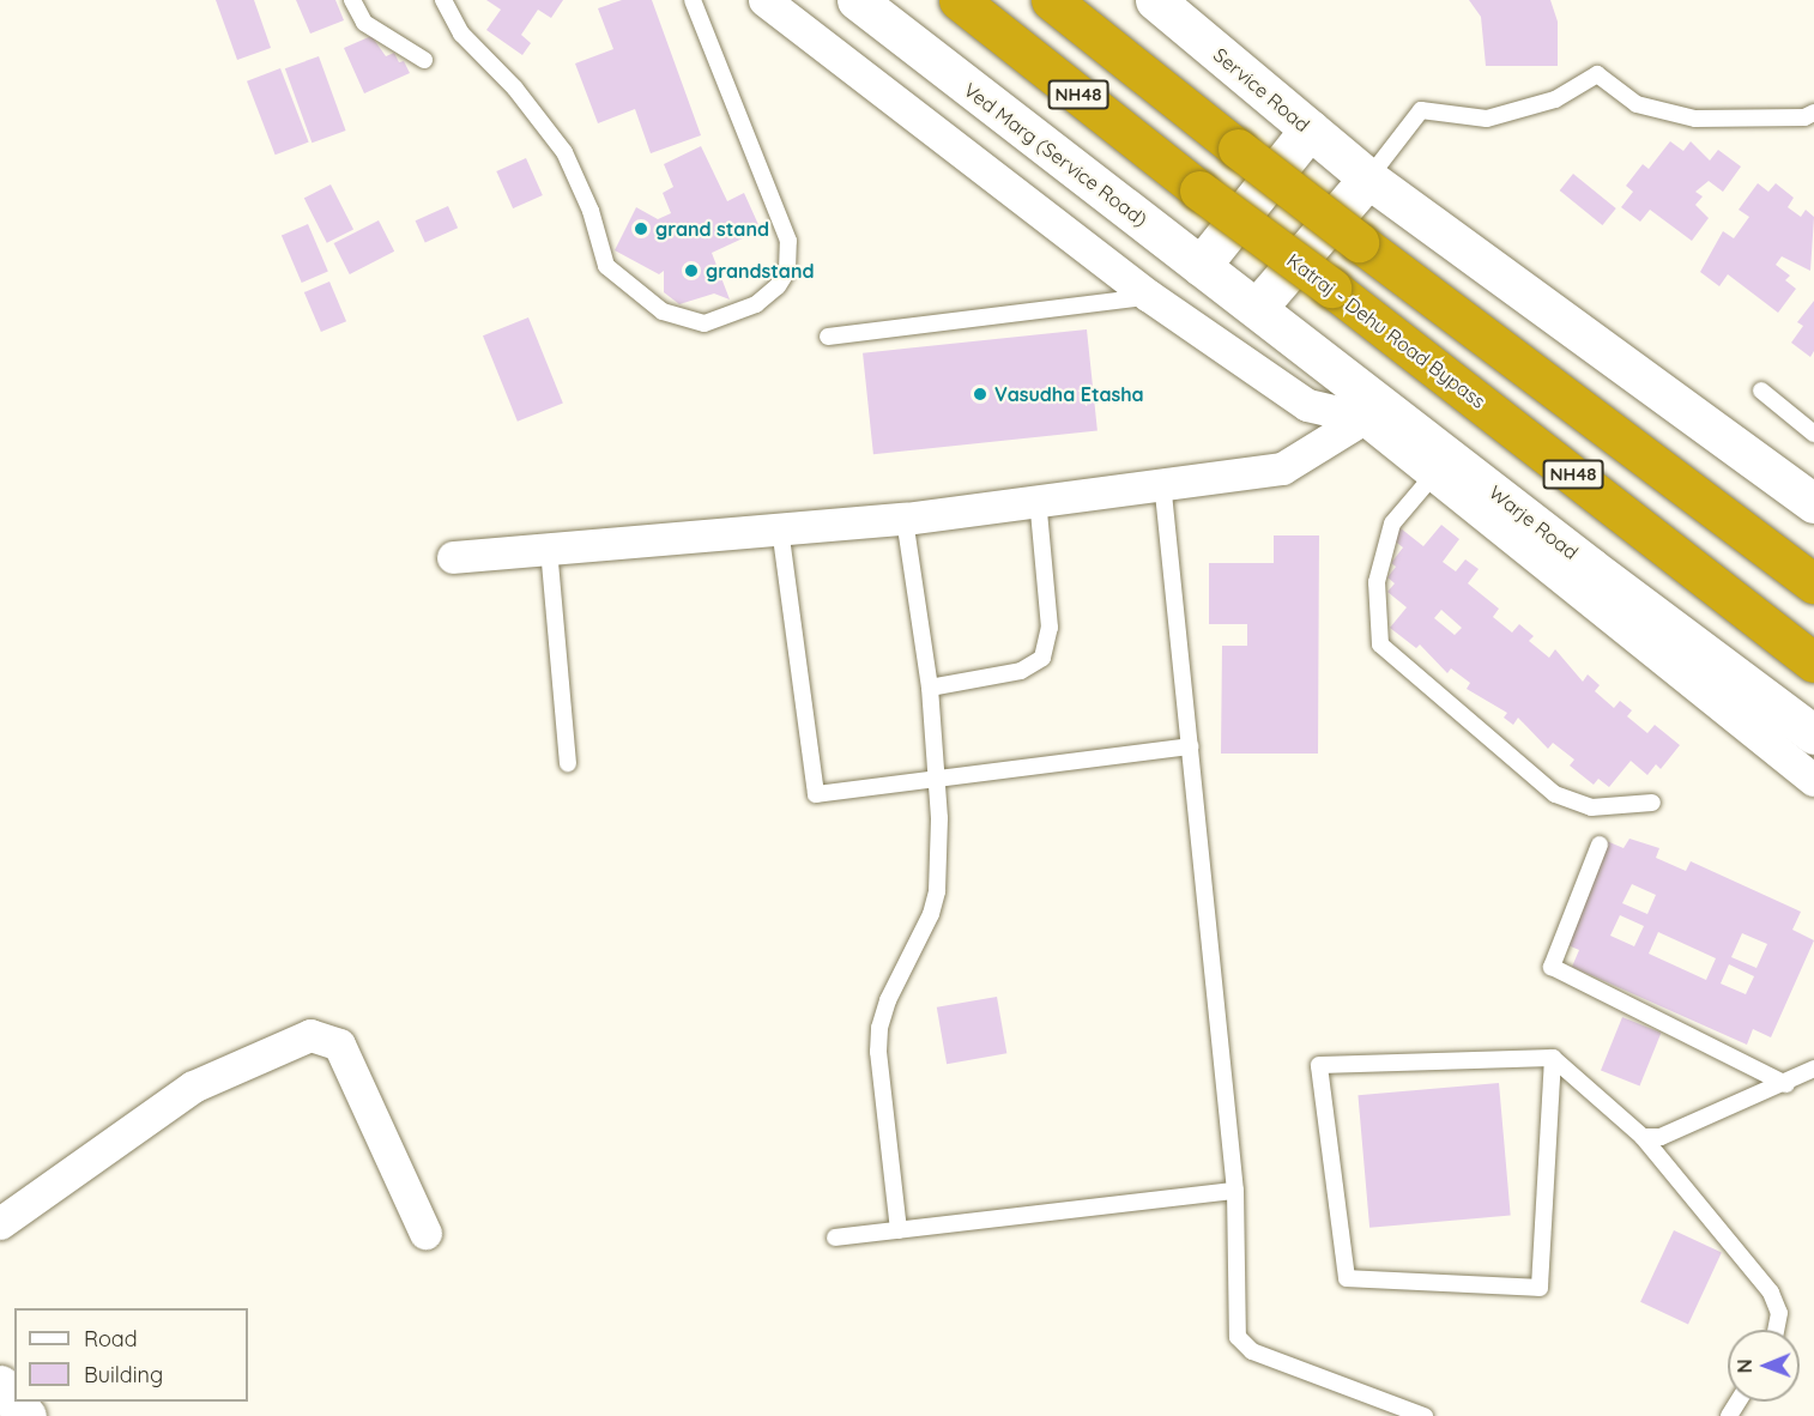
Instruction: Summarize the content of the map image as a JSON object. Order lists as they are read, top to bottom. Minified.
{"streets":{"highway":["NH48","Katraj - Dehu Road Bypass"],"street":["Service Road","Ved Marg (Service Road)","Warje Road"]},"crossings":[["Ved Marg (Service Road)","Warje Road"]],"places":["grand stand","grandstand","Vasudha Etasha"],"legend":["Road","Building"],"north":"left"}
